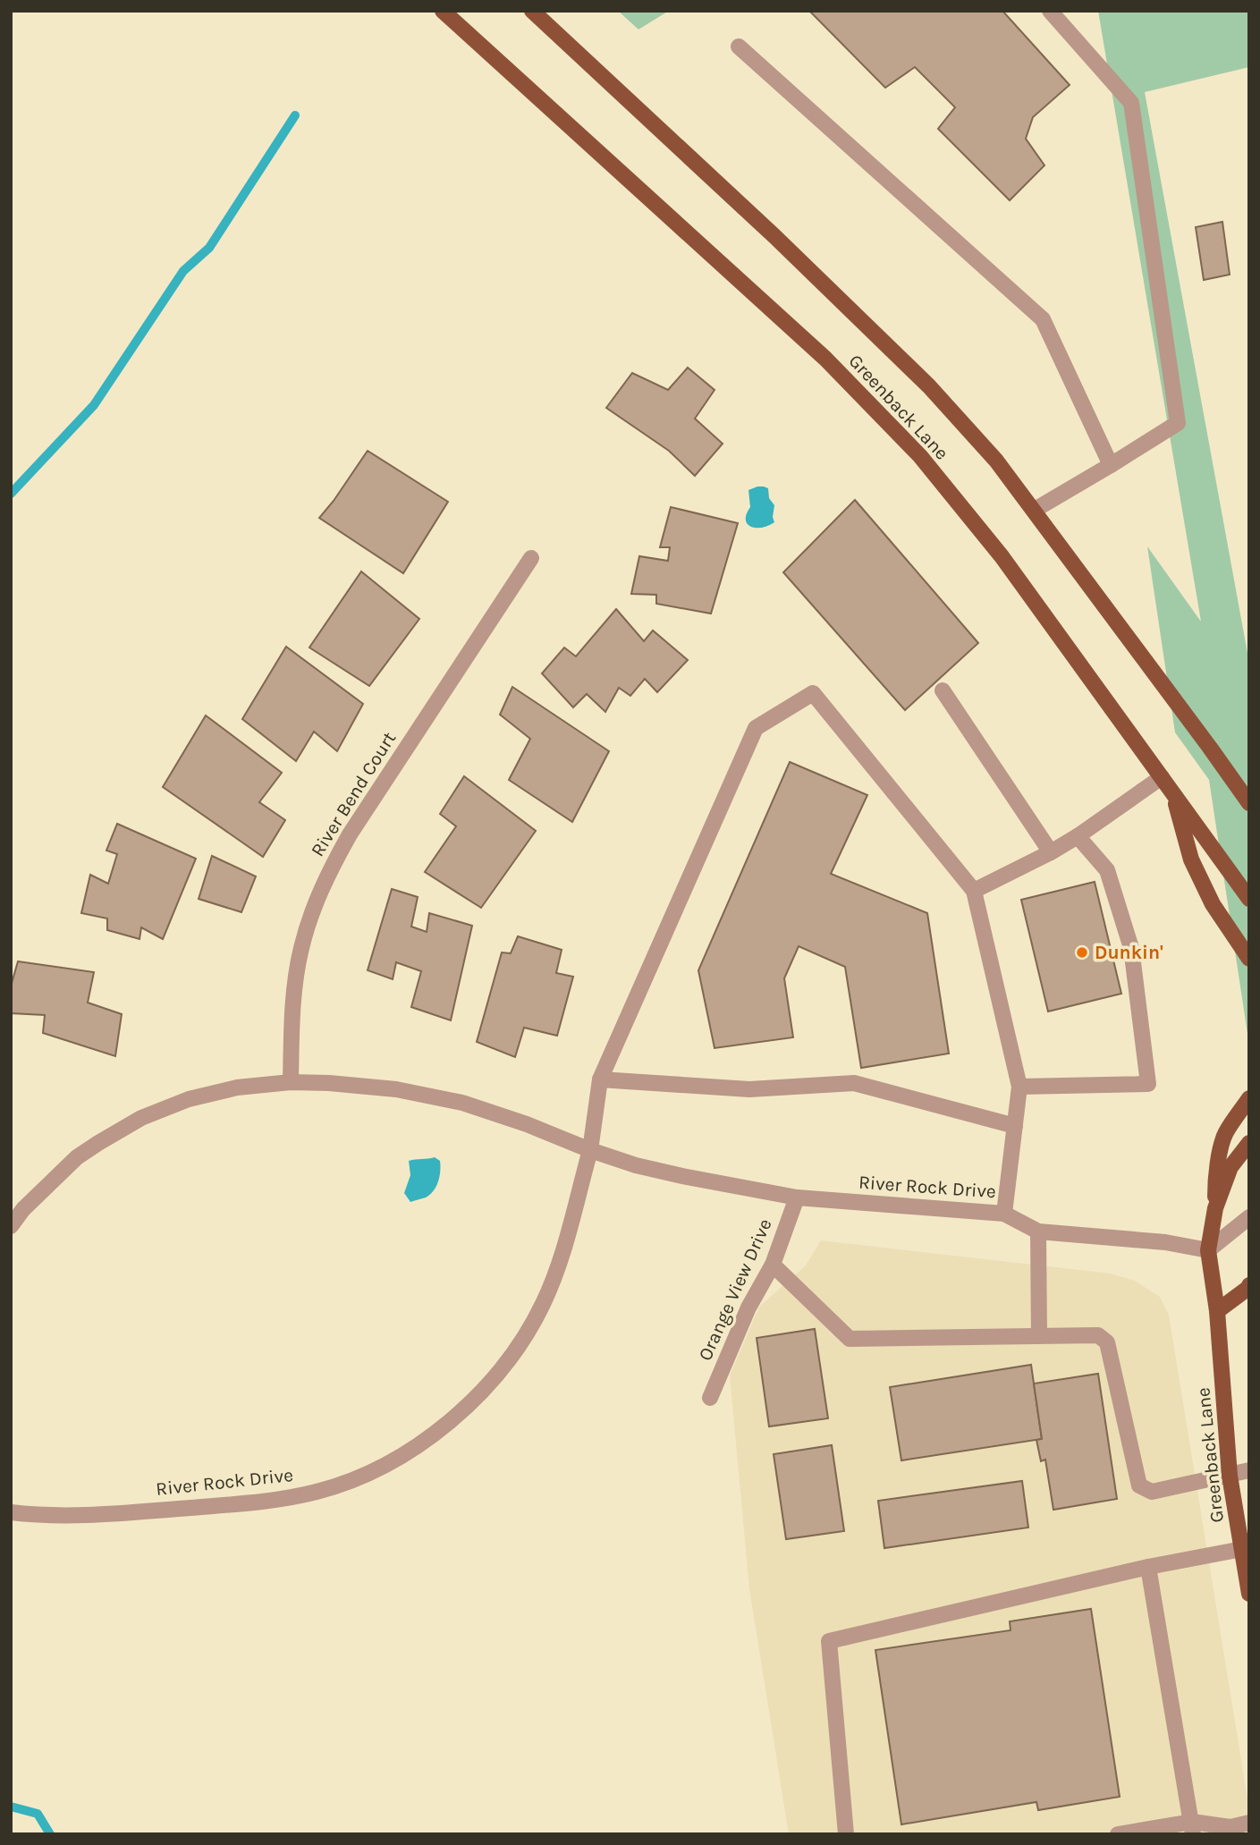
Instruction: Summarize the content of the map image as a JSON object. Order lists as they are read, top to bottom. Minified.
{"streets":{"main road":["Greenback Lane"],"street":["River Bend Court","River Rock Drive","Orange View Drive"]},"crossings":[["Greenback Lane","River Rock Drive"],["River Bend Court","River Rock Drive"],["River Rock Drive","Orange View Drive"]],"places":["Dunkin'"]}
